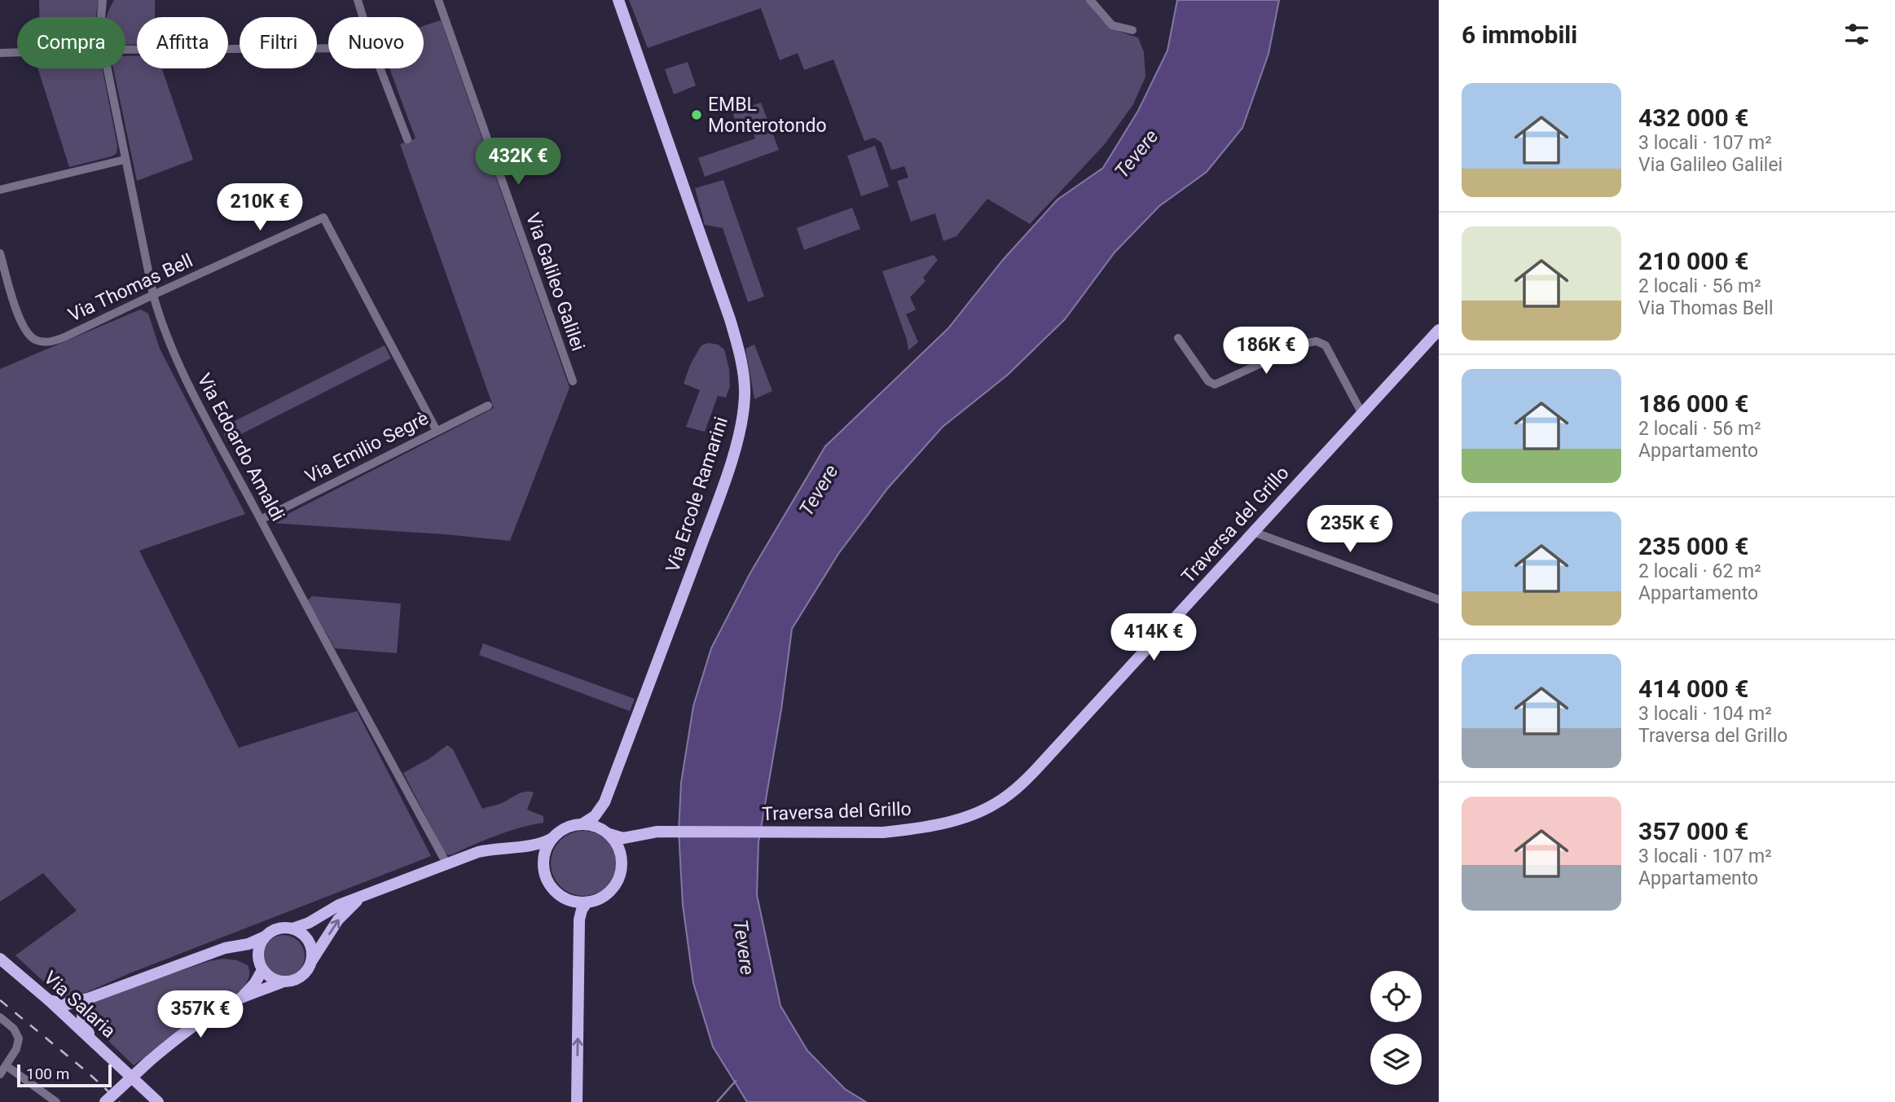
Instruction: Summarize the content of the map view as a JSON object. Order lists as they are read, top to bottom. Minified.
{"streets":{"main road":["Via Ercole Ramarini","Traversa del Grillo","Via Salaria"],"street":["Via Galileo Galilei","Via Thomas Bell","Via Edoardo Amaldi","Via Emilio Segrè"]},"crossings":[["Via Thomas Bell","Via Edoardo Amaldi"],["Via Thomas Bell","Via Emilio Segrè"],["Via Edoardo Amaldi","Via Emilio Segrè"],["Via Ercole Ramarini","Traversa del Grillo"]],"water":["Tevere"],"places":["EMBL Monterotondo"],"scale_bar":"100 m","page":{"heading":"6 immobili","chip":["Compra","Affitta","Filtri","Nuovo"],"list":[{"name":"432 000 €","note":"3 locali · 107 m² · Via Galileo Galilei"},{"name":"210 000 €","note":"2 locali · 56 m² · Via Thomas Bell"},{"name":"186 000 €","note":"2 locali · 56 m² · Appartamento"},{"name":"235 000 €","note":"2 locali · 62 m² · Appartamento"},{"name":"414 000 €","note":"3 locali · 104 m² · Traversa del Grillo"},{"name":"357 000 €","note":"3 locali · 107 m² · Appartamento"}],"price":["432K €","210K €","186K €","235K €","414K €","357K €"],"scale":"100 m"}}
